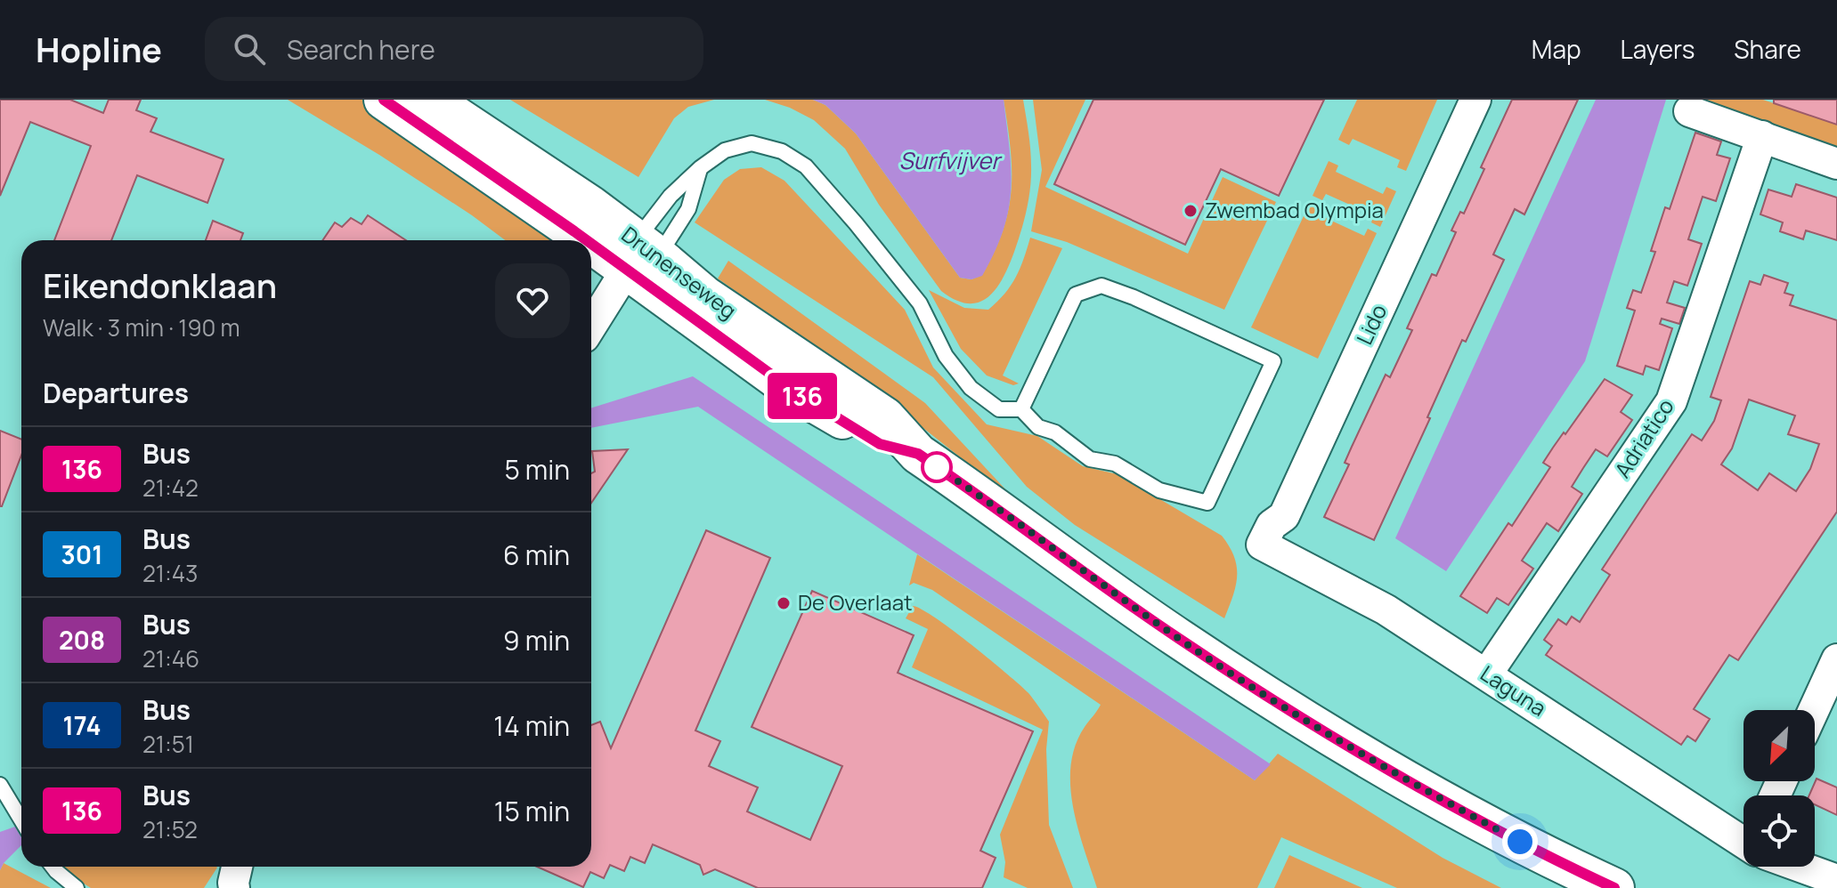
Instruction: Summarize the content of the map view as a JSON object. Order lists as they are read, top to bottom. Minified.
{"streets":{"street":["Drunenseweg","Lido","Adriatico","Laguna"]},"crossings":[["Lido","Laguna"],["Adriatico","Laguna"]],"water":["Surfvijver"],"places":["Zwembad Olympia","De Overlaat"],"lines":["bus line 136"],"north":"bottom left","page":{"header":"Hopline","search":"Search here","nav":["Map","Layers","Share"],"on_map":"136","heading":[["Eikendonklaan","Walk · 3 min · 190 m"],"Departures"],"list":[{"mark":"136","name":"Bus","note":"21:42","value":"5 min"},{"mark":"301","name":"Bus","note":"21:43","value":"6 min"},{"mark":"208","name":"Bus","note":"21:46","value":"9 min"},{"mark":"174","name":"Bus","note":"21:51","value":"14 min"},{"mark":"136","name":"Bus","note":"21:52","value":"15 min"}]}}
